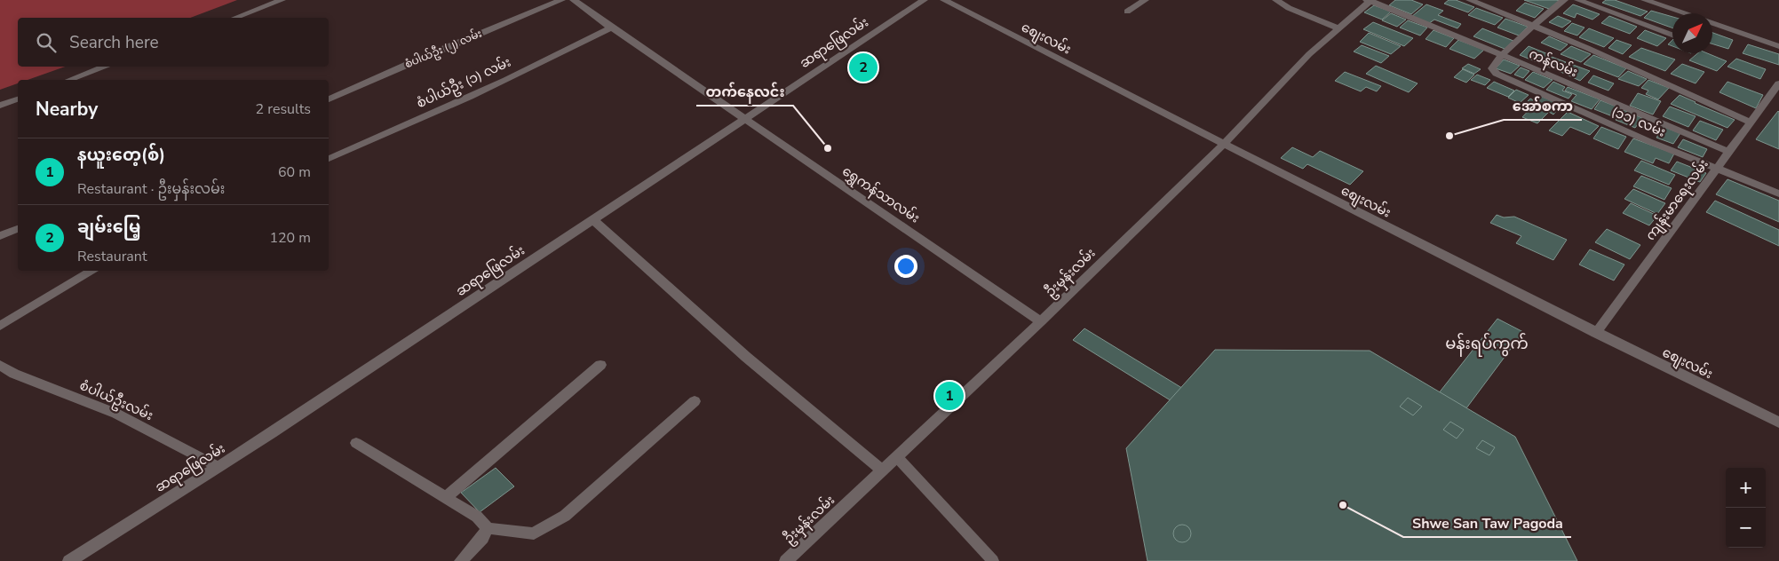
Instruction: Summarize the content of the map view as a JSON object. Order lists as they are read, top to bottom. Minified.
{"streets":{"street":["စျေးလမ်း","ဆရာဖြေလမ်း","စံပါယ်ဦး (၂) လမ်း","ကန်လမ်း","စံပါယ်ဦး (၁) လမ်း","(၁၁) လမ်း","‌ရွှေကန်သာလမ်း","ကျန်းမာရေးလမ်း","ဦးမှန်းလမ်း","စံပါယ်ဦးလမ်း"]},"crossings":[["စျေးလမ်း","ကျန်းမာရေးလမ်း"],["စျေးလမ်း","ဦးမှန်းလမ်း"],["ဆရာဖြေလမ်း","‌ရွှေကန်သာလမ်း"],["ဆရာဖြေလမ်း","စံပါယ်ဦးလမ်း"],["ကန်လမ်း","(၁၁) လမ်း"],["ကန်လမ်း","ကျန်းမာရေးလမ်း"],["ကန်လမ်း","ဦးမှန်းလမ်း"],["စံပါယ်ဦး (၁) လမ်း","‌ရွှေကန်သာလမ်း"],["(၁၁) လမ်း","ကျန်းမာရေးလမ်း"],["‌ရွှေကန်သာလမ်း","ဦးမှန်းလမ်း"]],"districts":["မန်းရပ်ကွက်"],"places":["အော်စကာ","တက်နေလင်း","Shwe San Taw Pagoda"],"north":"top right","page":{"search":"Search here","pins":["2","1"],"heading":["Nearby","2 results"],"list":[{"mark":"1","name":"နယူးတေ့(စ်)","note":"Restaurant · ဦးမှန်းလမ်း","value":"60 m"},{"mark":"2","name":"ချမ်းမြေ့","note":"Restaurant","value":"120 m"}],"map_buttons":["+","−"]}}
